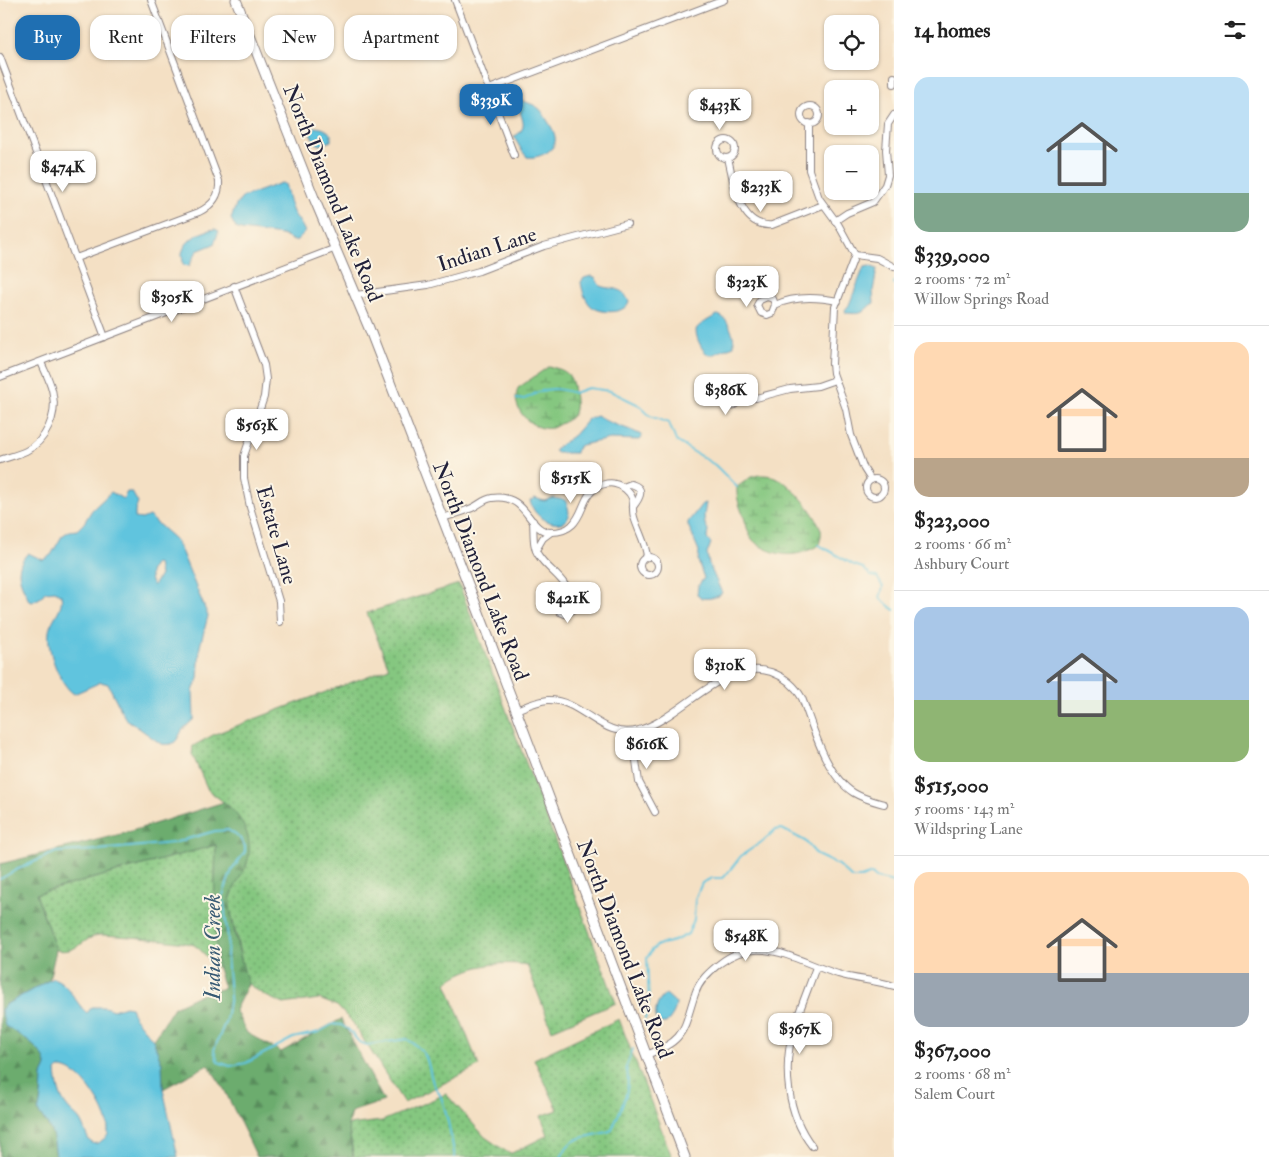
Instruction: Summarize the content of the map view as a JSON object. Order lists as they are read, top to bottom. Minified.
{"streets":{"street":["North Diamond Lake Road","Indian Lane","Estate Lane"]},"crossings":[["North Diamond Lake Road","Indian Lane"]],"water":["Indian Creek"],"page":{"heading":"14 homes","map_buttons":["+","−"],"chip":["Buy","Rent","Filters","New","Apartment"],"list":[{"name":"$339,000","note":"2 rooms · 72 m² · Willow Springs Road"},{"name":"$323,000","note":"2 rooms · 66 m² · Ashbury Court"},{"name":"$515,000","note":"5 rooms · 143 m² · Wildspring Lane"},{"name":"$367,000","note":"2 rooms · 68 m² · Salem Court"}],"price":["$339K","$433K","$474K","$233K","$323K","$305K","$386K","$563K","$515K","$421K","$310K","$616K","$548K","$367K"]}}
